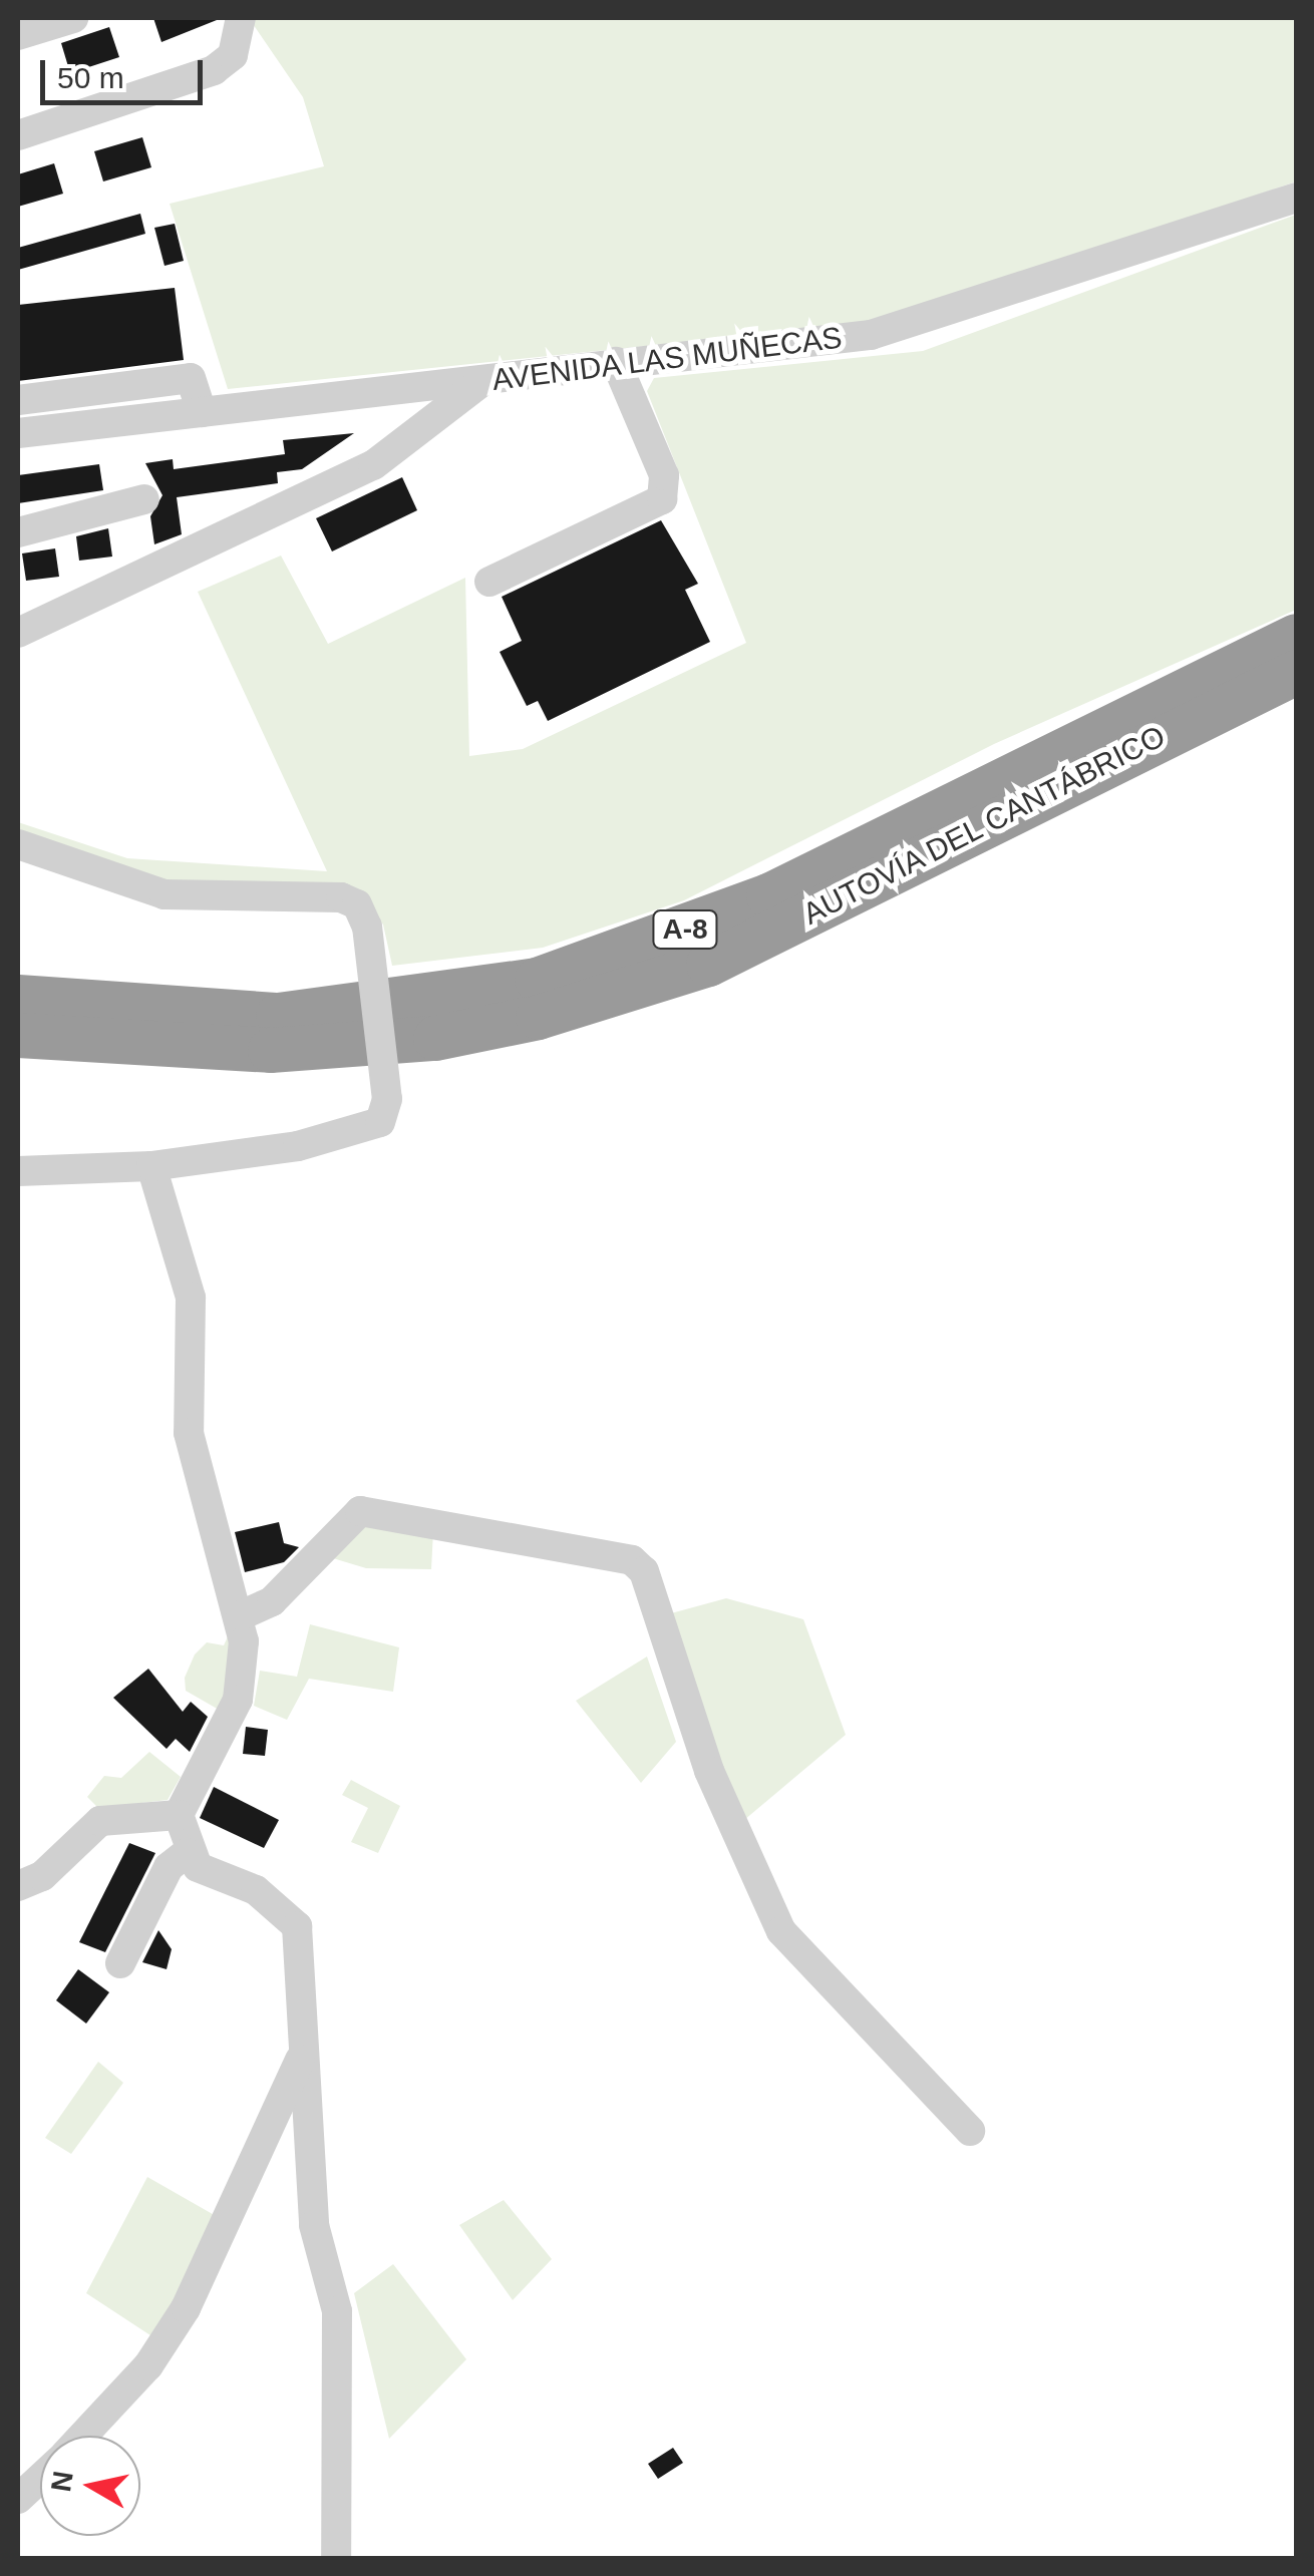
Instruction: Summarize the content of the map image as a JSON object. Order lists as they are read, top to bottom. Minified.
{"streets":{"highway":["AUTOVÍA DEL CANTÁBRICO","A-8"],"street":["AVENIDA LAS MUÑECAS"]},"scale_bar":"50 m","north":"left"}
